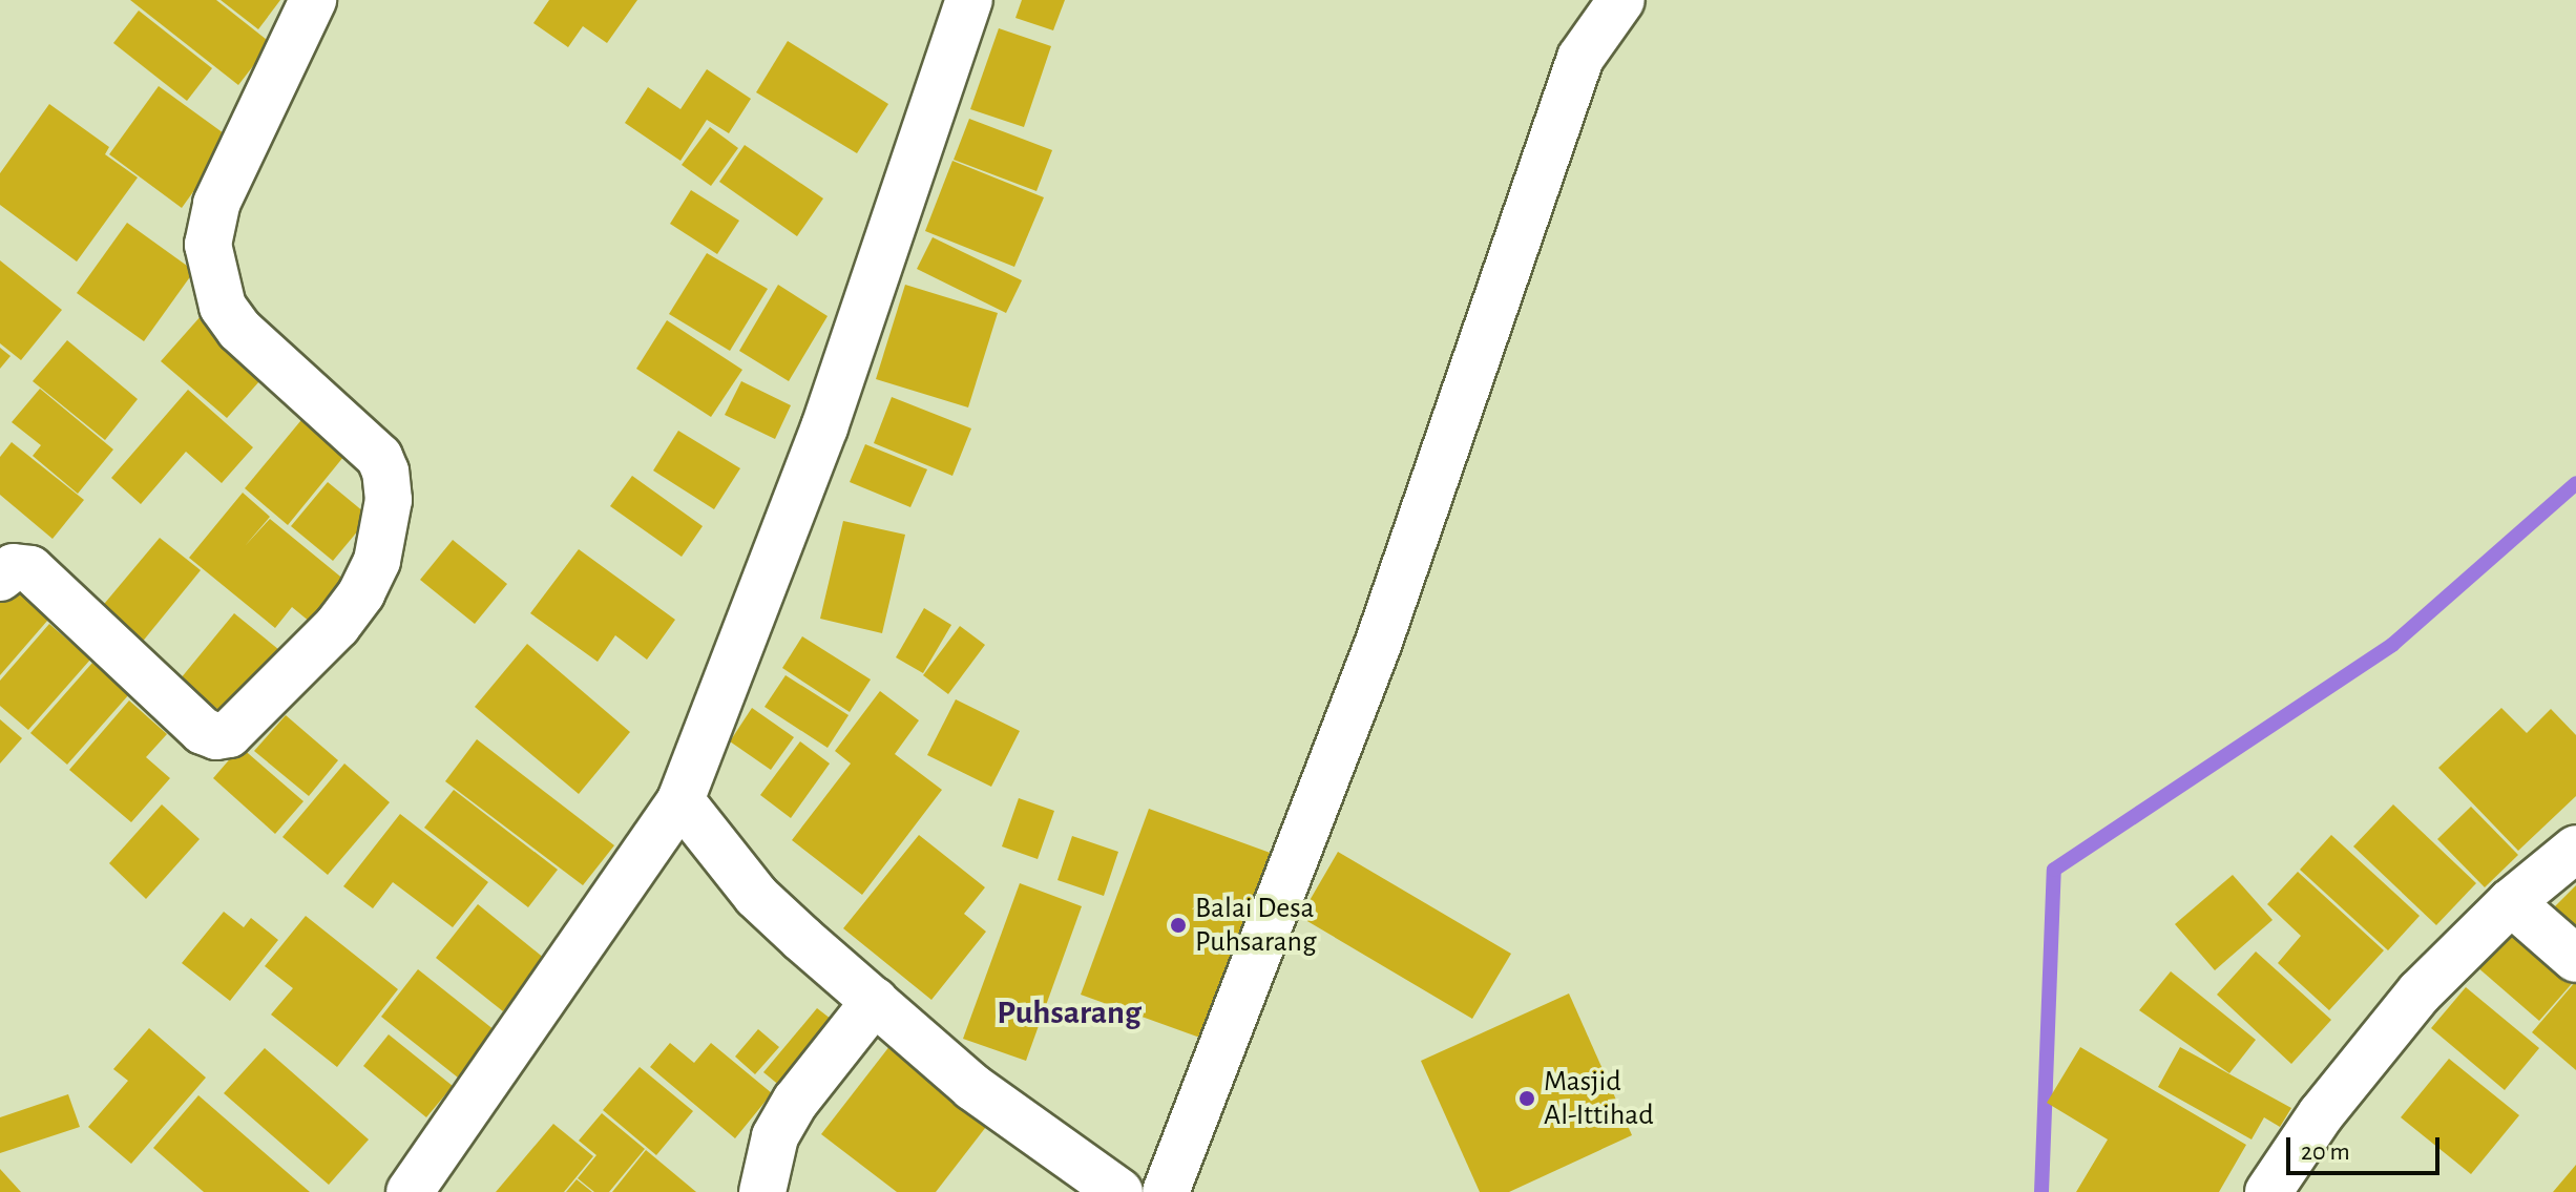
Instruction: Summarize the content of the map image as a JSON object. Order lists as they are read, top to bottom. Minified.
{"districts":["Puhsarang"],"places":["Balai Desa Puhsarang","Masjid Al-Ittihad"],"scale_bar":"20 m"}
